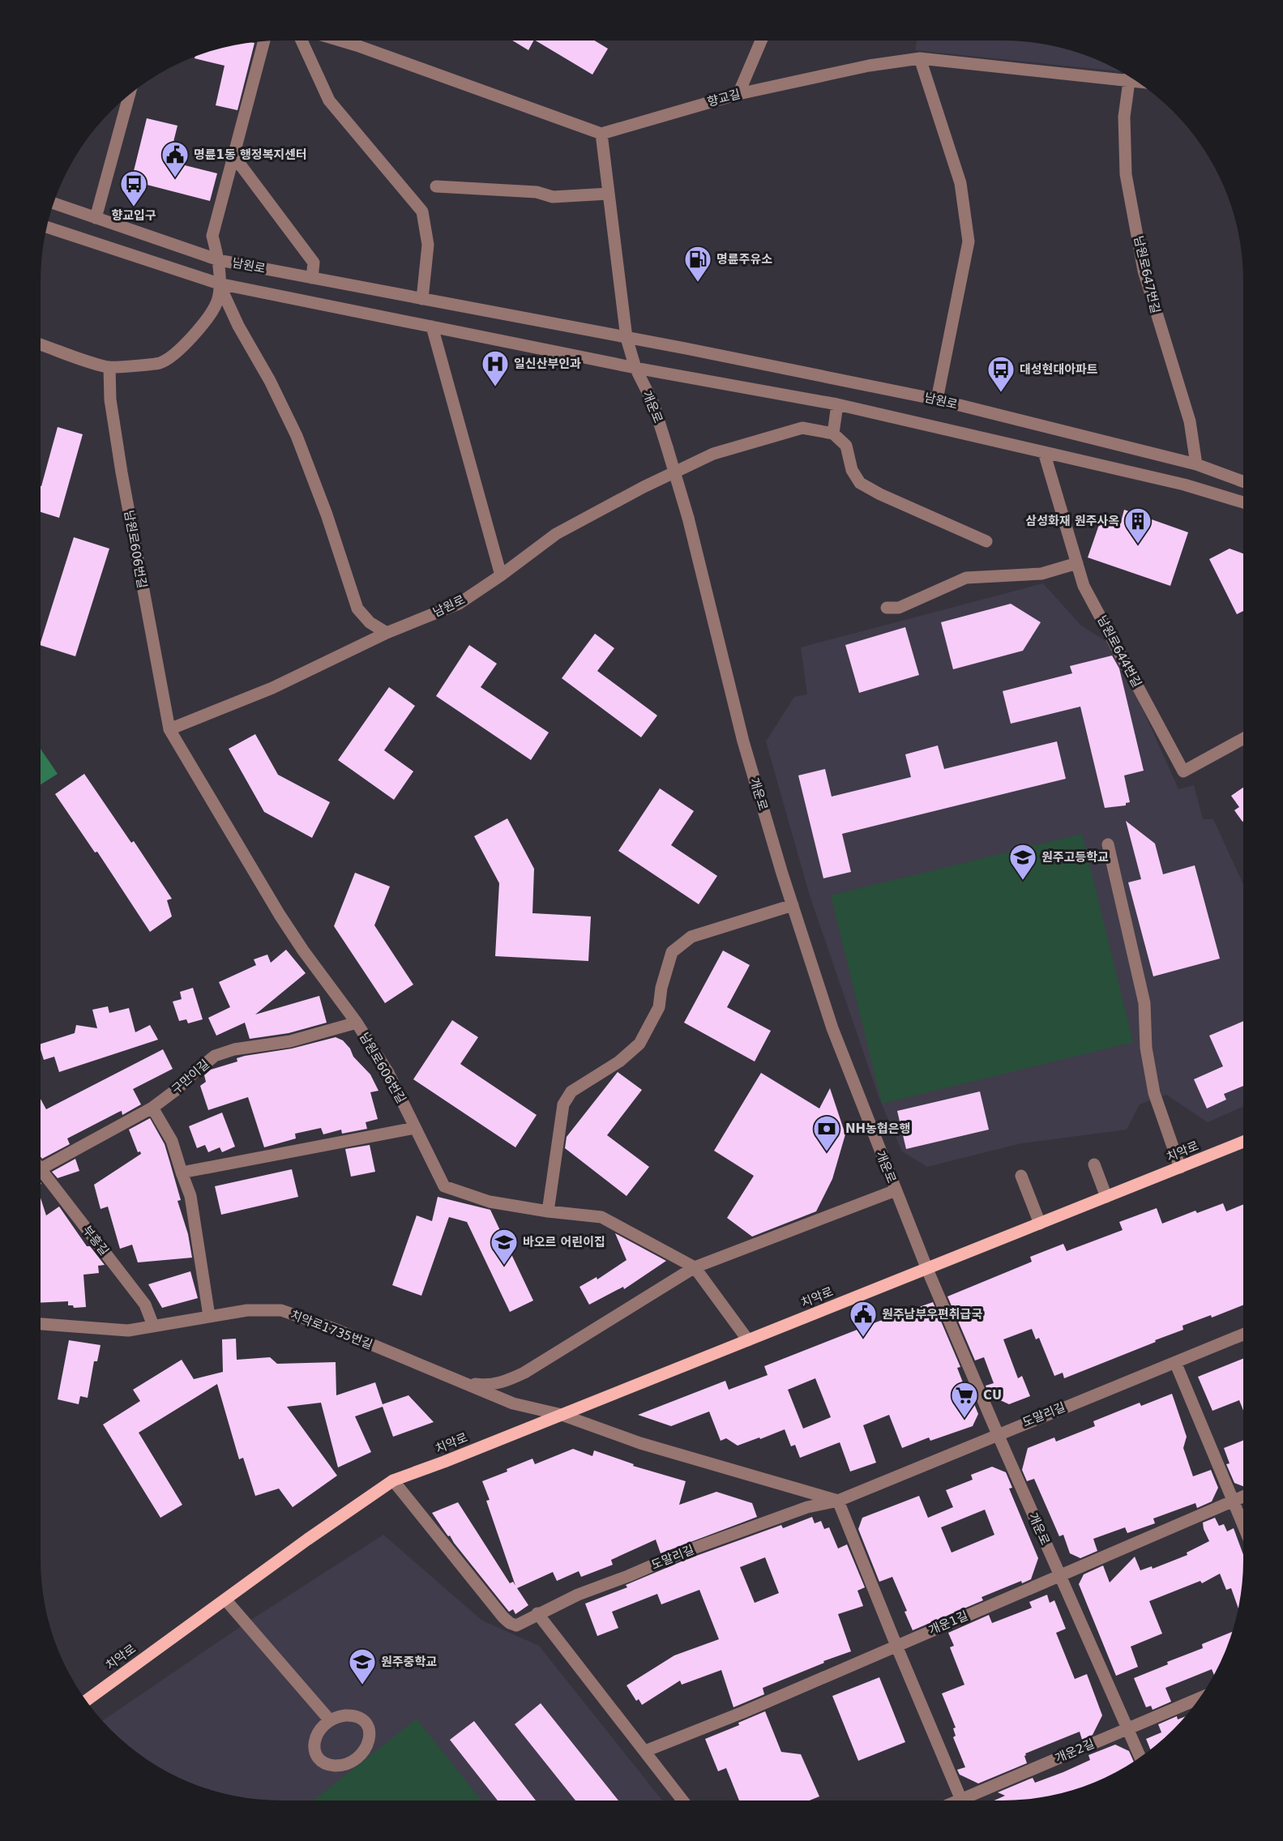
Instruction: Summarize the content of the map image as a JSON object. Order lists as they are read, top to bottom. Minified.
{"streets":{"main road":["치악로"],"street":["향교길","남원로","남원로647번길","개운로","남원로606번길","남원로644번길","구만이길","부흥길","치악로1735번길","도말리길","개운1길","개운2길"]},"crossings":[["남원로","남원로647번길"],["남원로","개운로"],["남원로","남원로644번길"],["개운로","치악로"],["개운로","도말리길"],["개운로","개운1길"],["개운로","개운2길"],["남원로606번길","구만이길"],["치악로","치악로1735번길"],["부흥길","치악로1735번길"]],"places":{"public building":["명륜1동 행정복지센터","원주남부우편취급국"],"bus stop":["향교입구","대성현대아파트"],"fuel station":["명륜주유소"],"hospital":["일신산부인과"],"building":["삼성화재 원주사옥"],"school or university":["원주고등학교","바오르 어린이집","원주중학교"],"bank":["NH농협은행"],"supermarket":["CU"]}}
